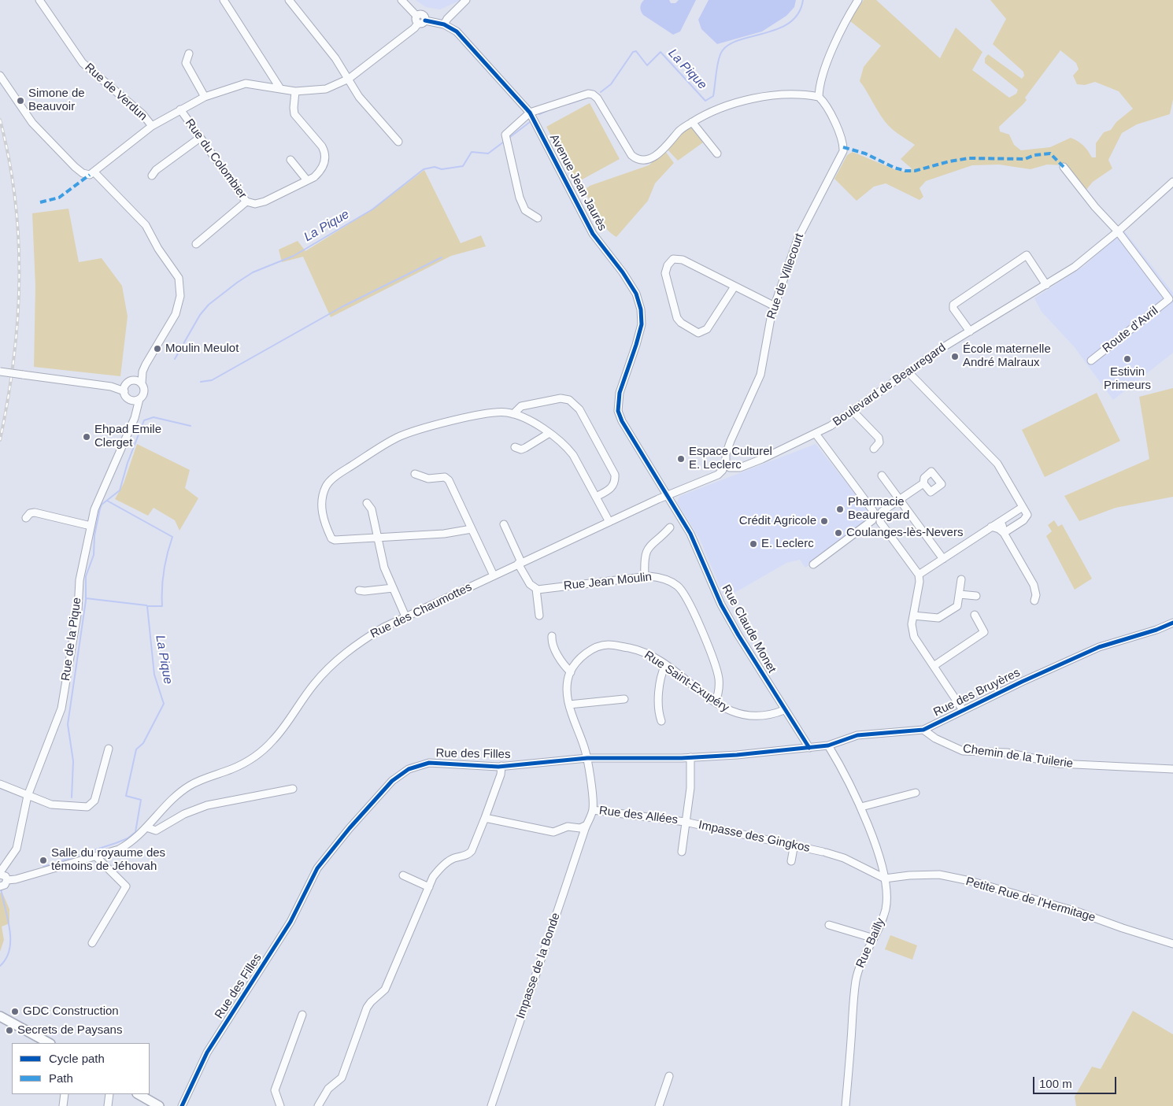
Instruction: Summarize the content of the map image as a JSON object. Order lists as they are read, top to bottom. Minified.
{"streets":{"street":["Rue de Verdun","Rue du Colombier","Avenue Jean Jaurès","Rue de Villecourt","Route d'Avril","Boulevard de Beauregard","Rue Jean Moulin","Rue des Chaumottes","Rue Claude Monet","Rue de la Pique","Rue Saint-Exupéry","Rue des Bruyères","Rue des Filles","Chemin de la Tuilerie","Rue des Allées","Impasse des Gingkos","Petite Rue de l'Hermitage","Rue Bailly","Impasse de la Bonde"]},"crossings":[["Avenue Jean Jaurès","Boulevard de Beauregard"],["Avenue Jean Jaurès","Rue des Chaumottes"],["Avenue Jean Jaurès","Rue Claude Monet"],["Rue de Villecourt","Boulevard de Beauregard"],["Route d'Avril","Boulevard de Beauregard"],["Boulevard de Beauregard","Rue des Chaumottes"],["Boulevard de Beauregard","Rue Claude Monet"],["Rue Jean Moulin","Rue Saint-Exupéry"],["Rue des Chaumottes","Rue Claude Monet"],["Rue des Chaumottes","Rue de la Pique"],["Rue Claude Monet","Rue Saint-Exupéry"],["Rue Claude Monet","Rue des Filles"],["Rue Saint-Exupéry","Rue des Filles"],["Rue Saint-Exupéry","Rue des Allées"],["Rue Saint-Exupéry","Impasse de la Bonde"],["Rue des Bruyères","Rue des Filles"],["Rue des Bruyères","Chemin de la Tuilerie"],["Rue des Bruyères","Rue Bailly"],["Rue des Filles","Rue Bailly"],["Rue des Allées","Impasse des Gingkos"],["Rue des Allées","Impasse de la Bonde"],["Impasse des Gingkos","Petite Rue de l'Hermitage"],["Impasse des Gingkos","Rue Bailly"],["Petite Rue de l'Hermitage","Rue Bailly"]],"water":["La Pique"],"places":["Simone de Beauvoir","Moulin Meulot","École maternelle André Malraux","Estivin Primeurs","Ehpad Emile Clerget","Espace Culturel E. Leclerc","Pharmacie Beauregard","Crédit Agricole","Coulanges-lès-Nevers","E. Leclerc","Salle du royaume des témoins de Jéhovah","GDC Construction","Secrets de Paysans"],"legend":["Cycle path","Path"],"scale_bar":"100 m"}
